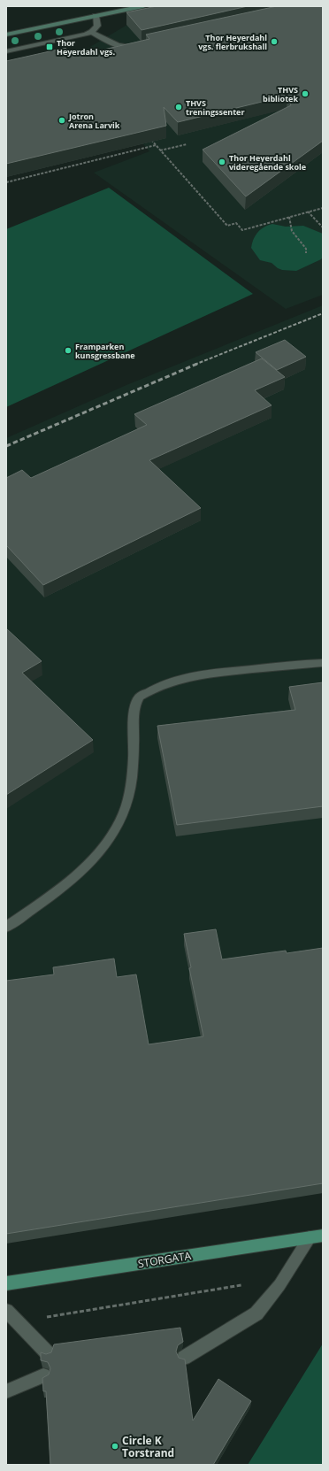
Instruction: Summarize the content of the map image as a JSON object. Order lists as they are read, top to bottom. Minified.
{"streets":{"main road":["STORGATA"]},"places":{"other":["Thor Heyerdahl vgs. flerbrukshall","THVS bibliotek","THVS treningssenter","Jotron Arena Larvik","Thor Heyerdahl videregående skole","Framparken kunsgressbane","Circle K Torstrand"],"transit":["Thor Heyerdahl vgs."]}}
